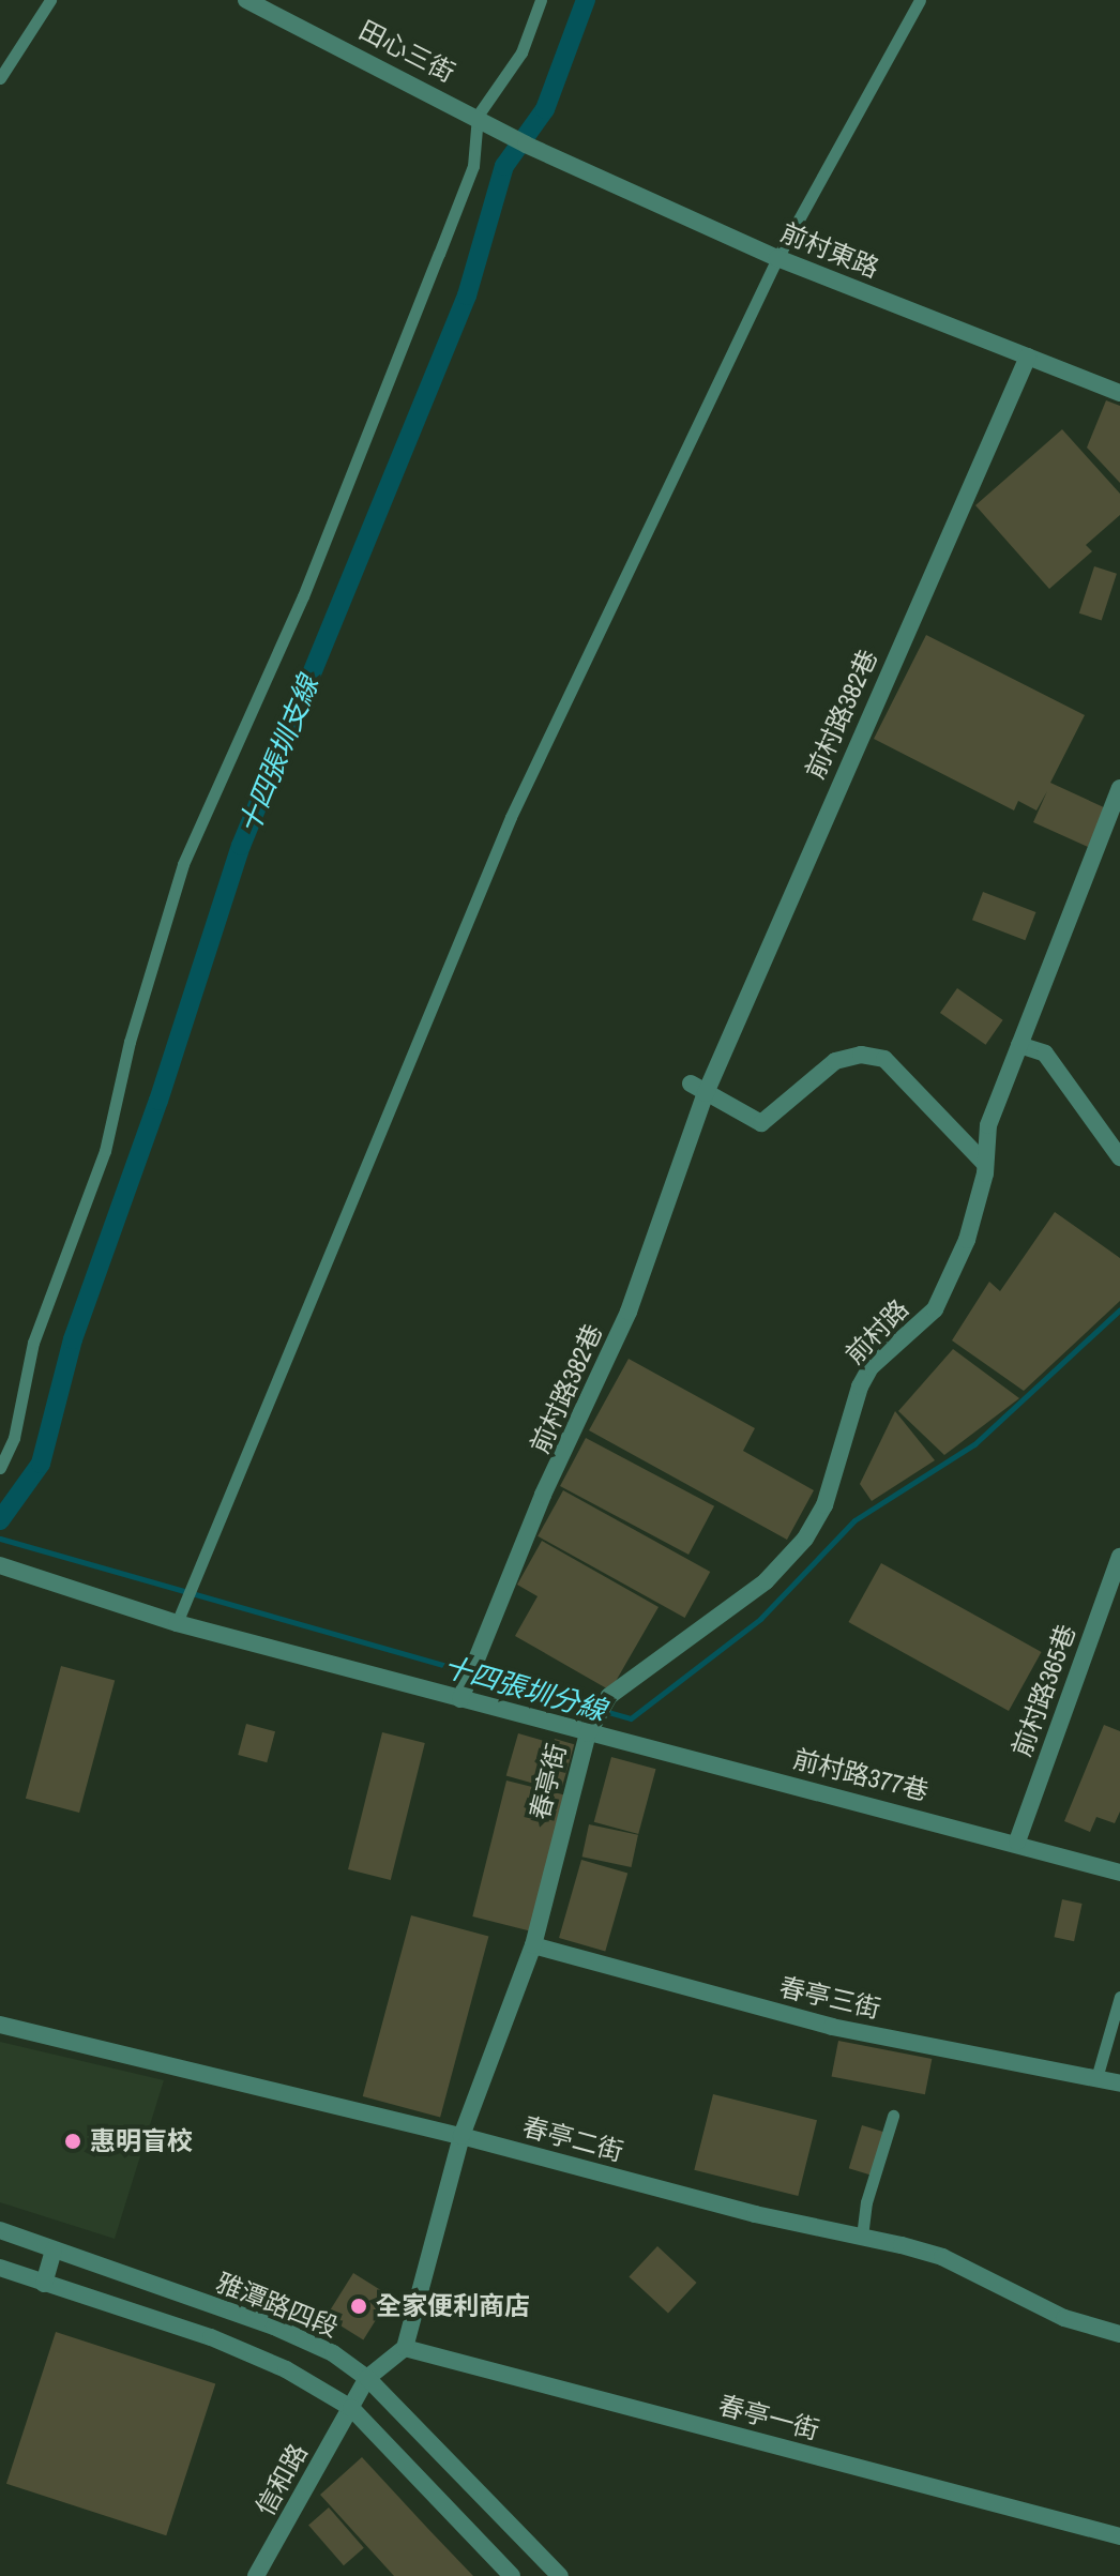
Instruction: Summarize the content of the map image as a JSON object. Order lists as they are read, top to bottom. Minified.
{"streets":{"street":["田心三街","前村東路","前村路382巷","前村路","前村路365巷","前村路377巷","春亭街","春亭三街","春亭二街","雅潭路四段","春亭一街","信和路"]},"crossings":[["田心三街","前村東路"],["前村東路","前村路382巷"],["前村路382巷","春亭街"],["前村路","前村路377巷"],["前村路","春亭街"],["前村路365巷","前村路377巷"],["前村路377巷","春亭街"],["春亭街","春亭三街"],["春亭街","春亭二街"],["春亭街","春亭一街"]],"water":["十四張圳支線","十四張圳分線"],"places":["惠明盲校","全家便利商店"]}
